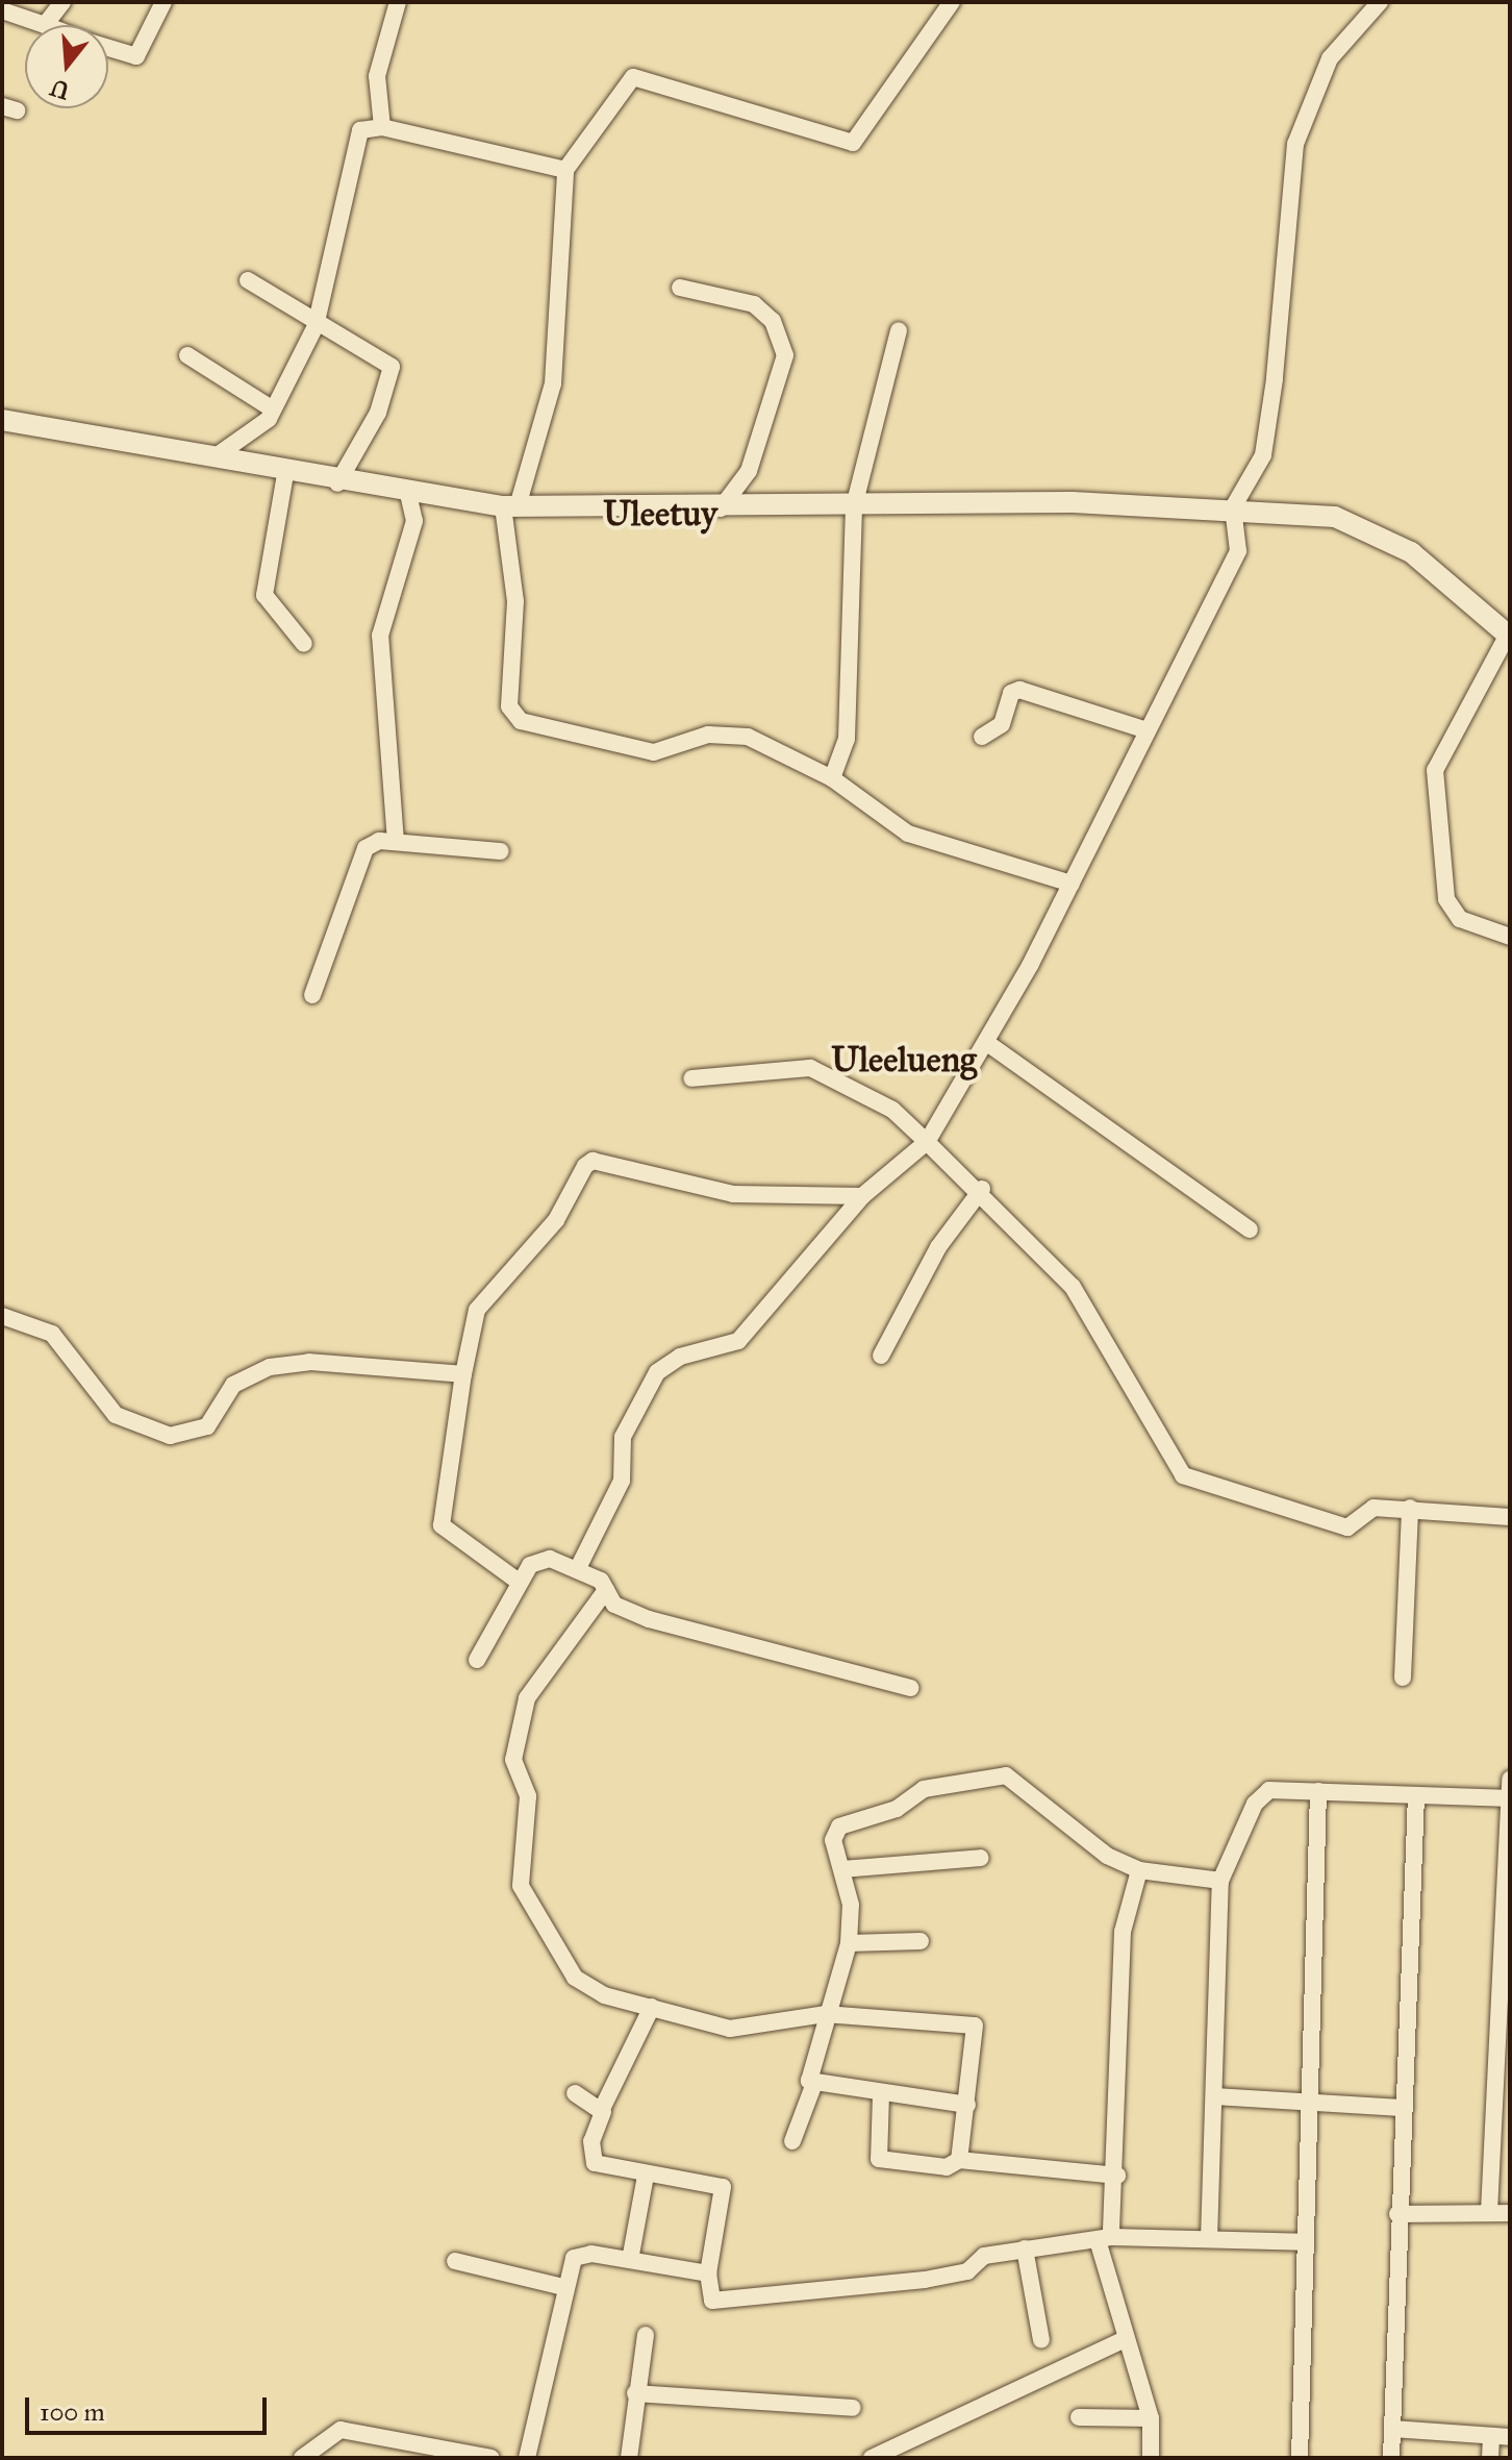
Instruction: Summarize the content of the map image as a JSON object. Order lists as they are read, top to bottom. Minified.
{"districts":["Uleetuy","Uleelueng"],"scale_bar":"100 m","north":"bottom"}
